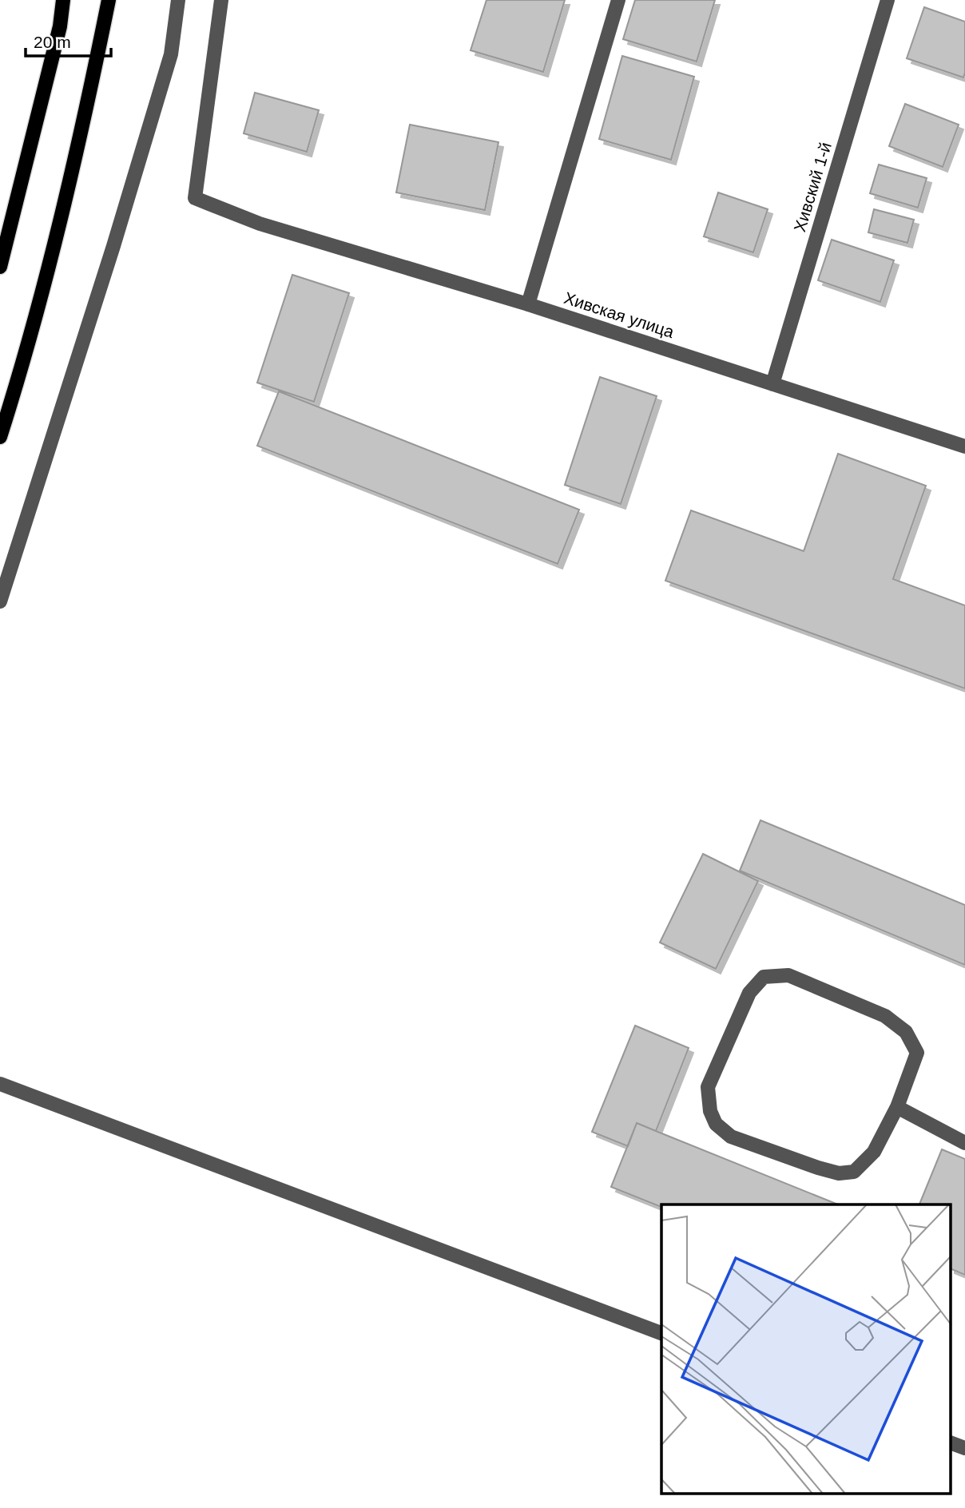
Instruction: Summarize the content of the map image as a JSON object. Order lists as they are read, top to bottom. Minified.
{"streets":{"street":["Хивский 1-й","Хивская улица"]},"crossings":[["Хивский 1-й","Хивская улица"]],"scale_bar":"20 m"}
